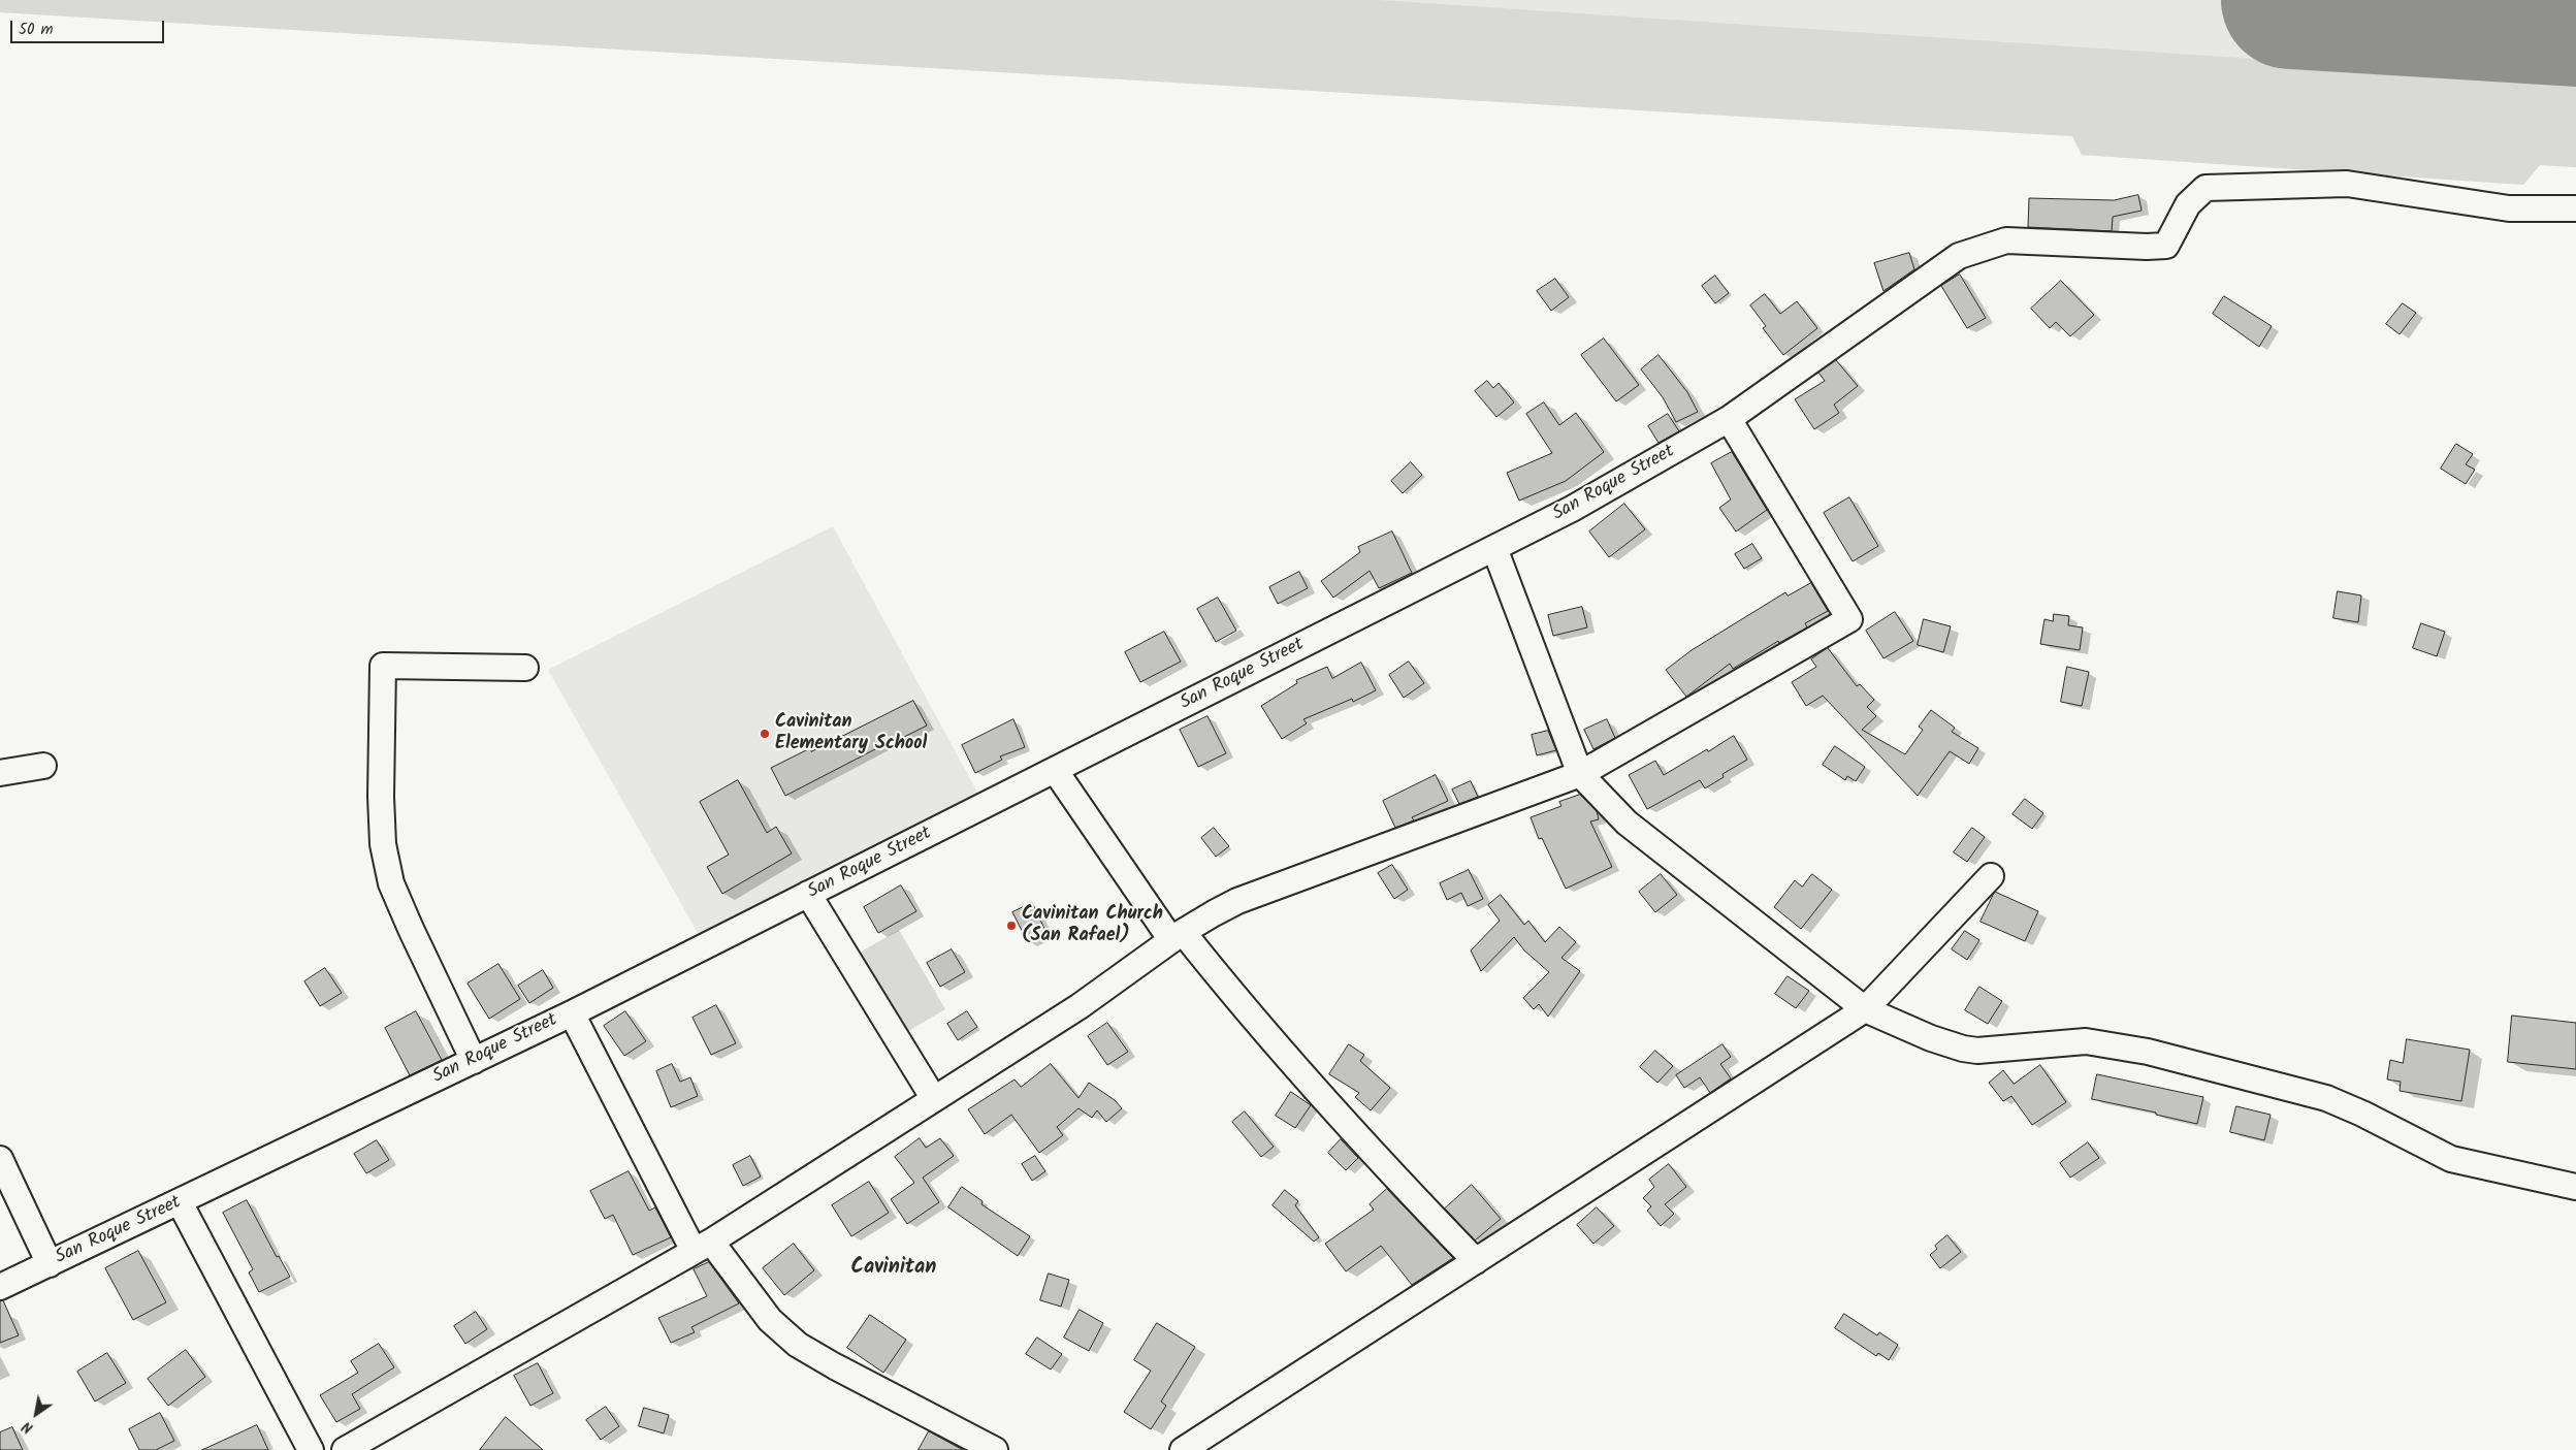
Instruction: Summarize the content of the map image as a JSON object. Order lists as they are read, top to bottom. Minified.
{"streets":{"street":["San Roque Street"]},"districts":["Cavinitan"],"places":["Cavinitan Elementary School","Cavinitan Church (San Rafael)"],"scale_bar":"50 m","north":"bottom left"}
